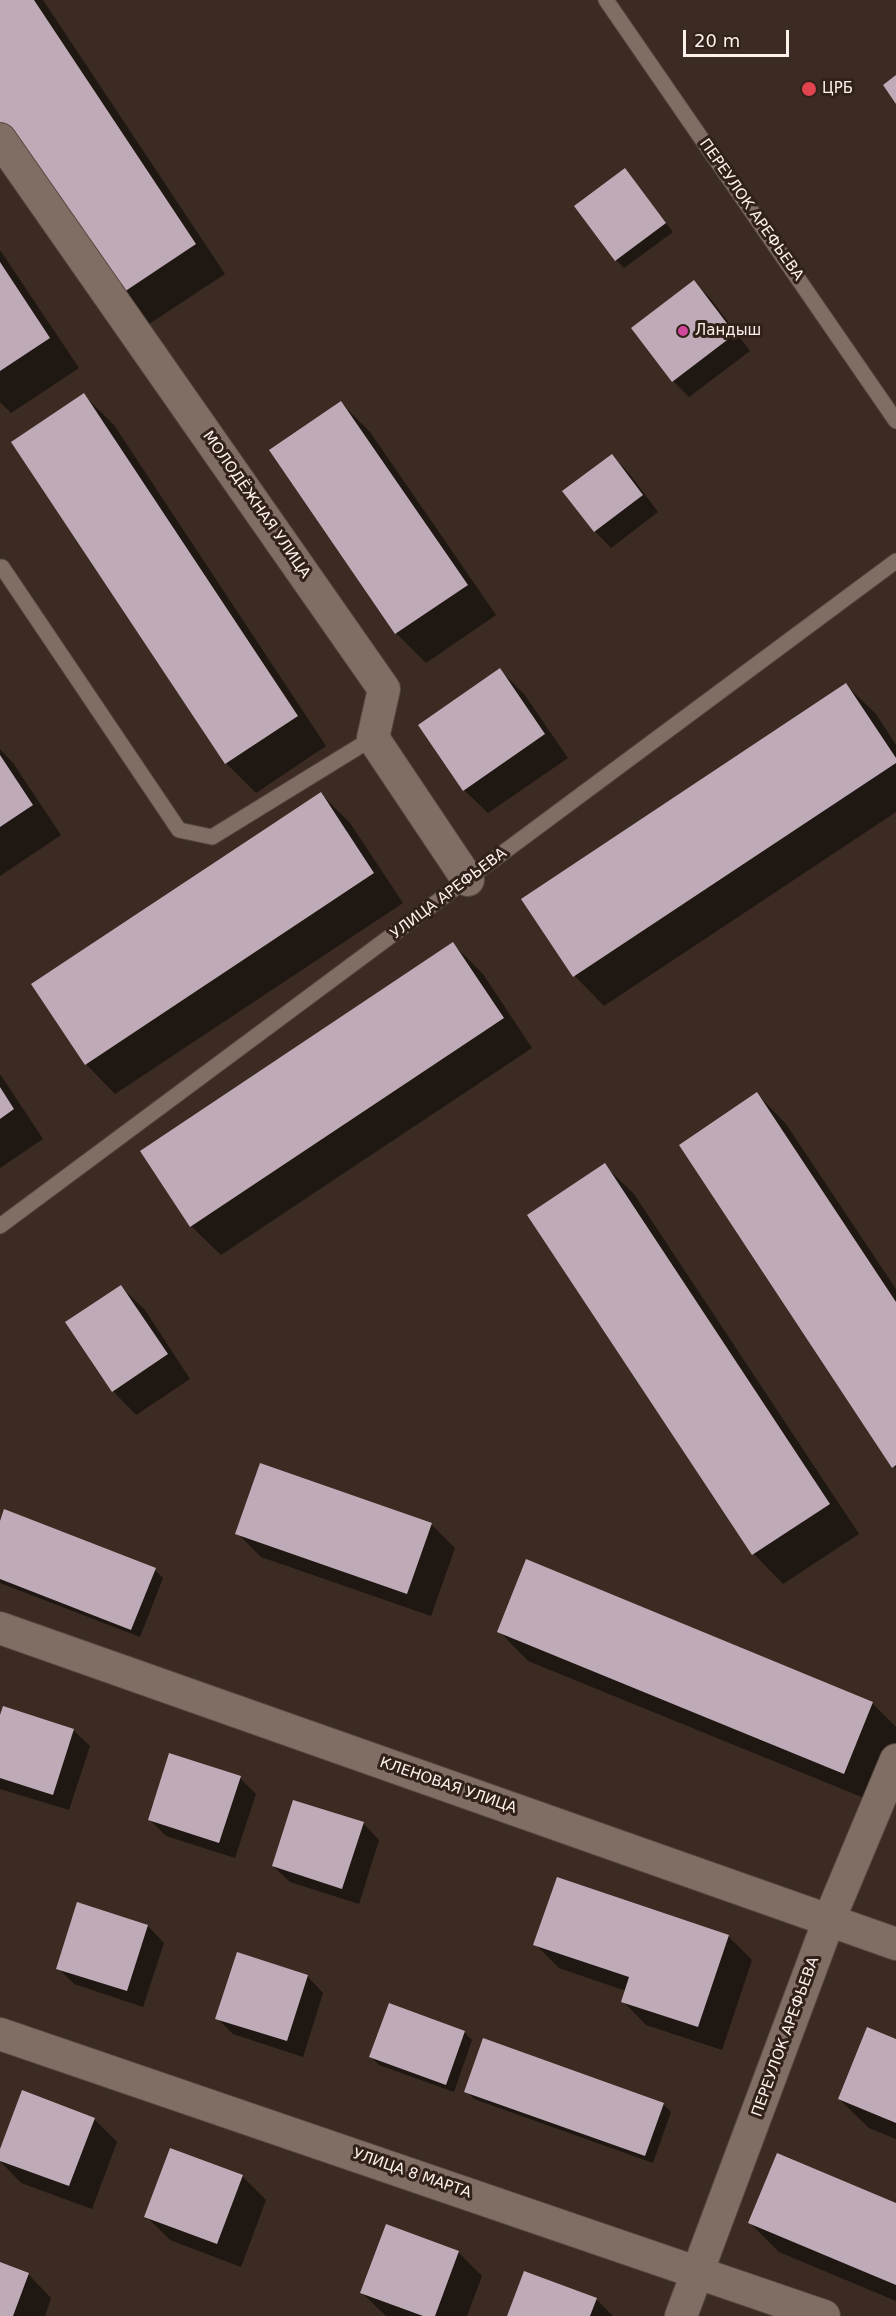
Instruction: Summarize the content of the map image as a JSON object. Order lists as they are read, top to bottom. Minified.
{"streets":{"street":["ПЕРЕУЛОК АРЕФЬЕВА","МОЛОДЁЖНАЯ УЛИЦА","КЛЕНОВАЯ УЛИЦА","УЛИЦА 8 МАРТА"],"lane":["УЛИЦА АРЕФЬЕВА"]},"crossings":[["ПЕРЕУЛОК АРЕФЬЕВА","КЛЕНОВАЯ УЛИЦА"],["ПЕРЕУЛОК АРЕФЬЕВА","УЛИЦА 8 МАРТА"]],"places":["ЦРБ","Ландыш"],"scale_bar":"20 m"}
